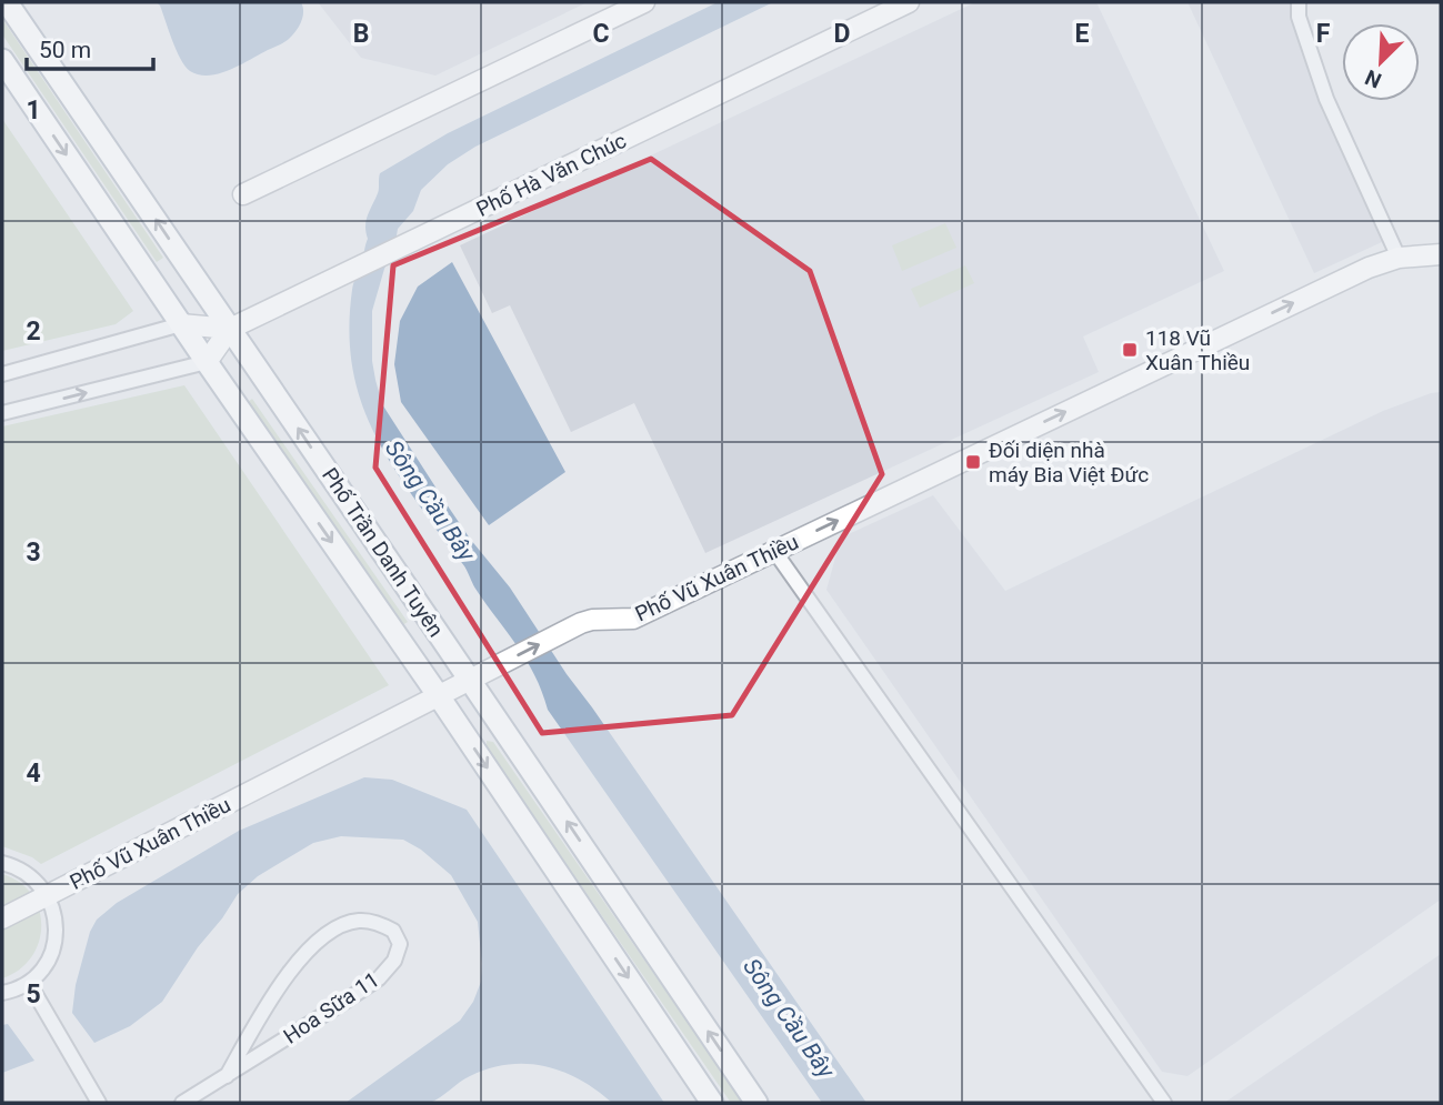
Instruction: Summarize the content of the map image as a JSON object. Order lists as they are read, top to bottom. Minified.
{"streets":{"main road":["Phố Hà Văn Chúc","Phố Trần Danh Tuyên","Phố Vũ Xuân Thiều"],"street":["Hoa Sữa 11"]},"crossings":[["Phố Hà Văn Chúc","Phố Trần Danh Tuyên"],["Phố Trần Danh Tuyên","Phố Vũ Xuân Thiều"]],"one_way":["Phố Vũ Xuân Thiều"],"water":["Sông Cầu Bây"],"places":{"transit":["118 Vũ Xuân Thiều","Đối diện nhà máy Bia Việt Đức"]},"scale_bar":"50 m","north":"bottom left","grid":{"columns":["B","C","D","E","F"],"rows":["1","2","3","4","5"]}}
